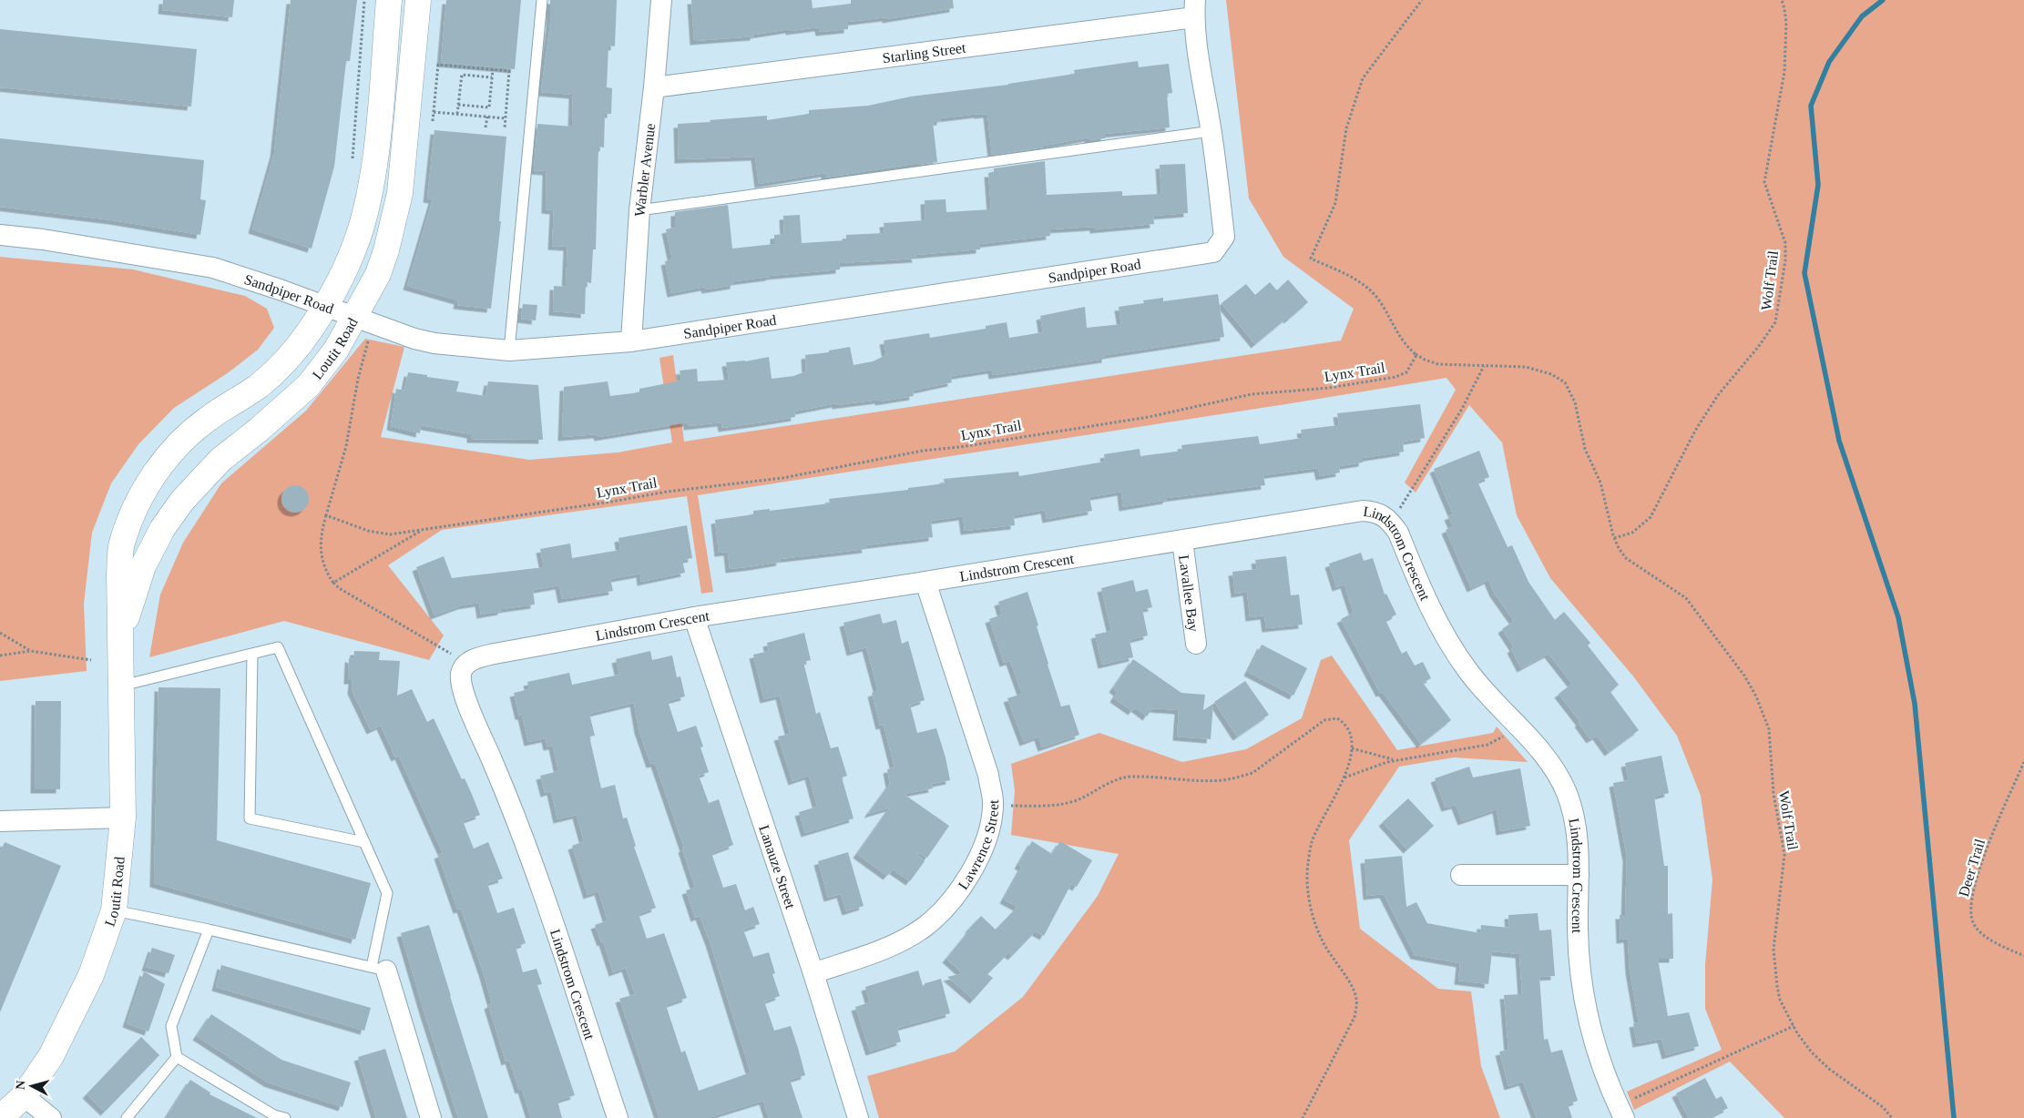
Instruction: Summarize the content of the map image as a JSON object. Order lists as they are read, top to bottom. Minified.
{"streets":{"street":["Starling Street","Warbler Avenue","Sandpiper Road","Loutit Road","Lindstrom Crescent","Lavallee Bay","Lawrence Street","Lanauze Street"],"path":["Wolf Trail","Lynx Trail","Deer Trail"]},"crossings":[["Starling Street","Warbler Avenue"],["Starling Street","Sandpiper Road"],["Warbler Avenue","Sandpiper Road"],["Sandpiper Road","Loutit Road"],["Wolf Trail","Lynx Trail"],["Lindstrom Crescent","Lavallee Bay"],["Lindstrom Crescent","Lawrence Street"],["Lindstrom Crescent","Lanauze Street"],["Lawrence Street","Lanauze Street"]],"north":"left"}
